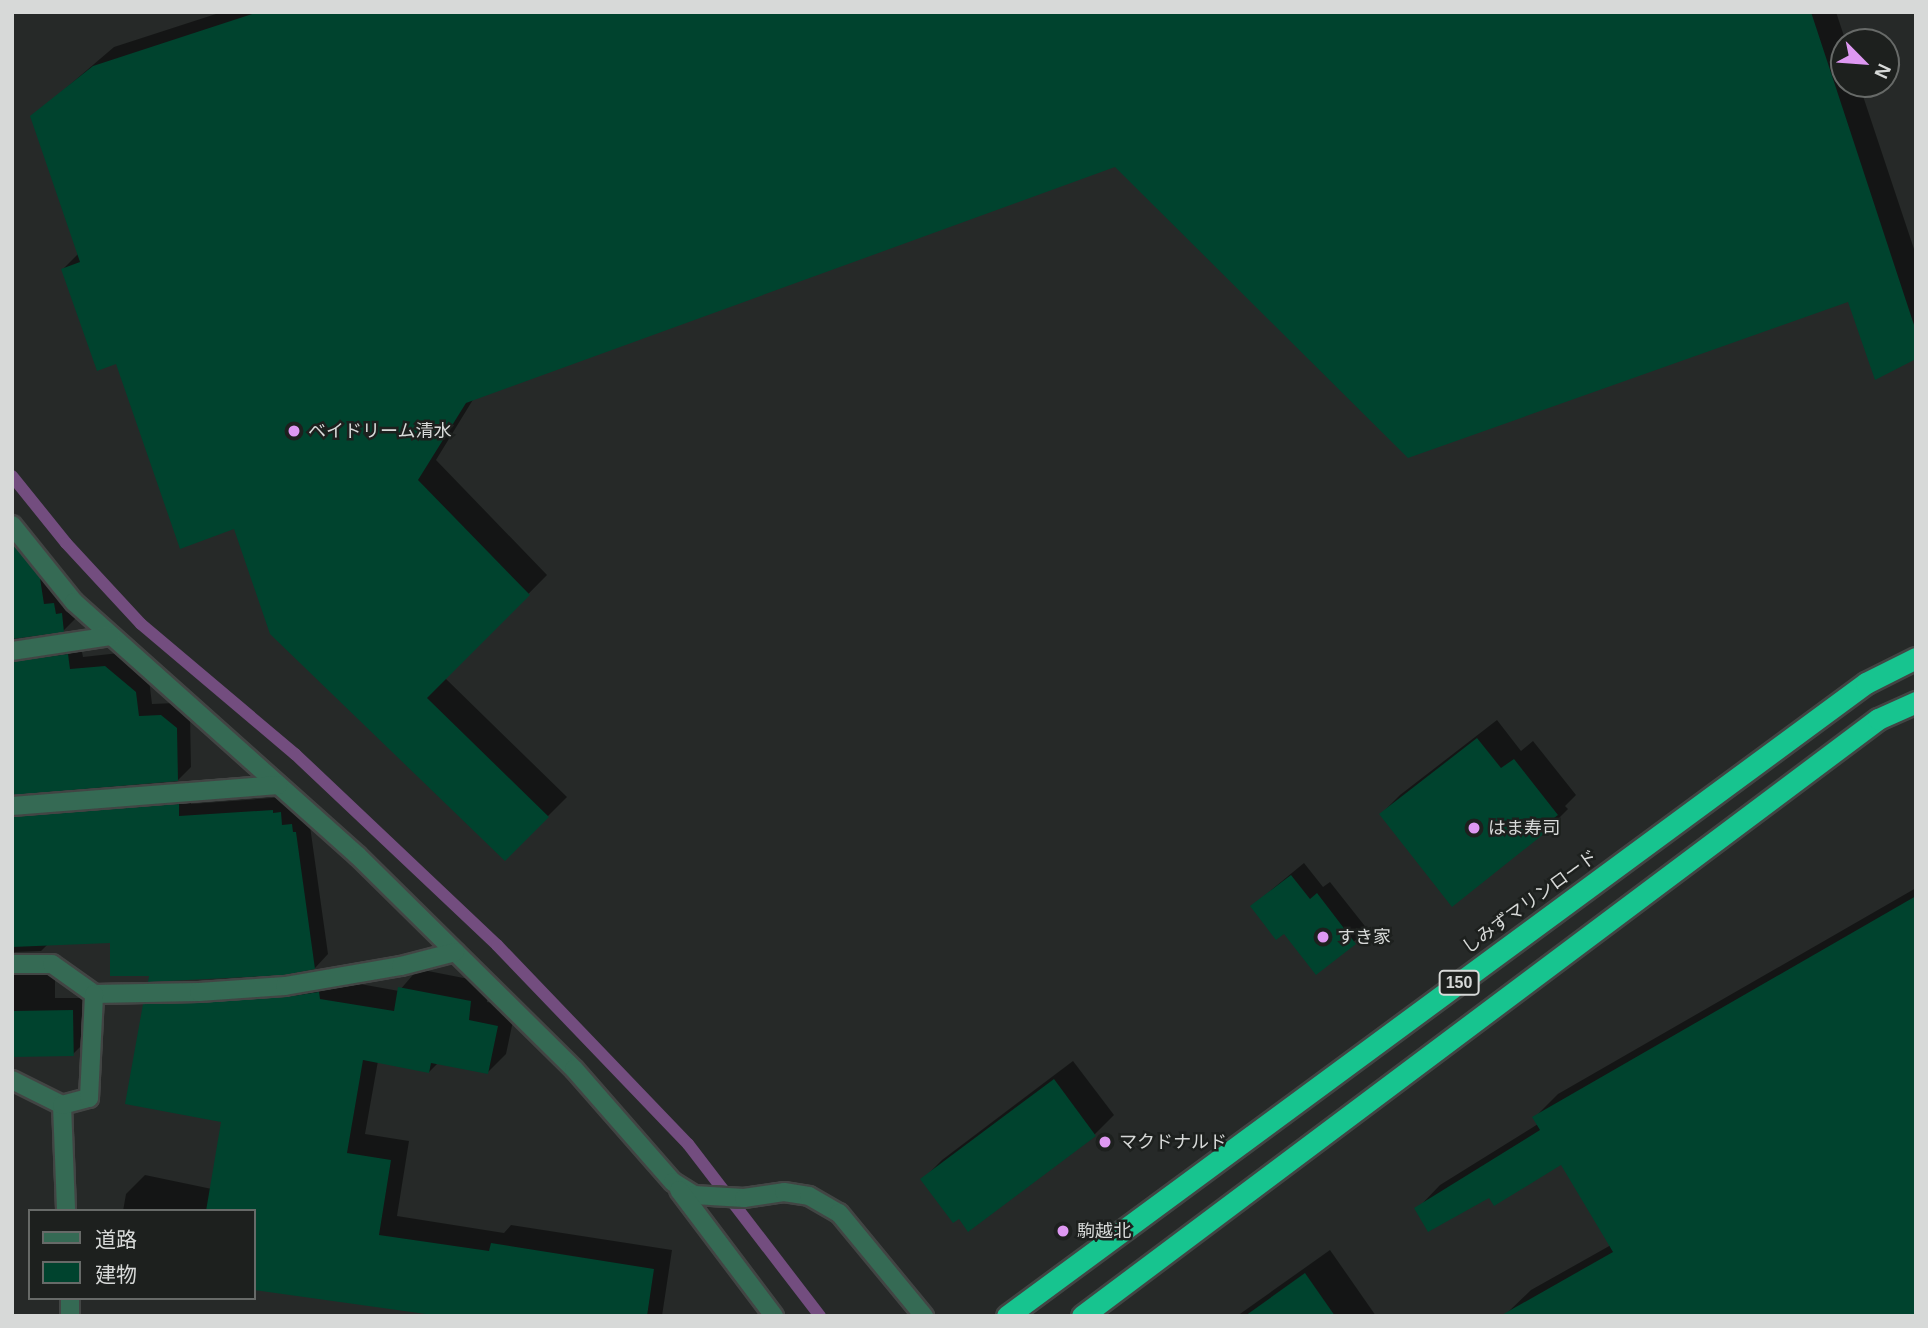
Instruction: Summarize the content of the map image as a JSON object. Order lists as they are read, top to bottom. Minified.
{"streets":{"highway":["しみずマリンロード","150"]},"places":["ベイドリーム清水","はま寿司","すき家","マクドナルド","駒越北"],"legend":["道路","建物"],"north":"bottom right"}
